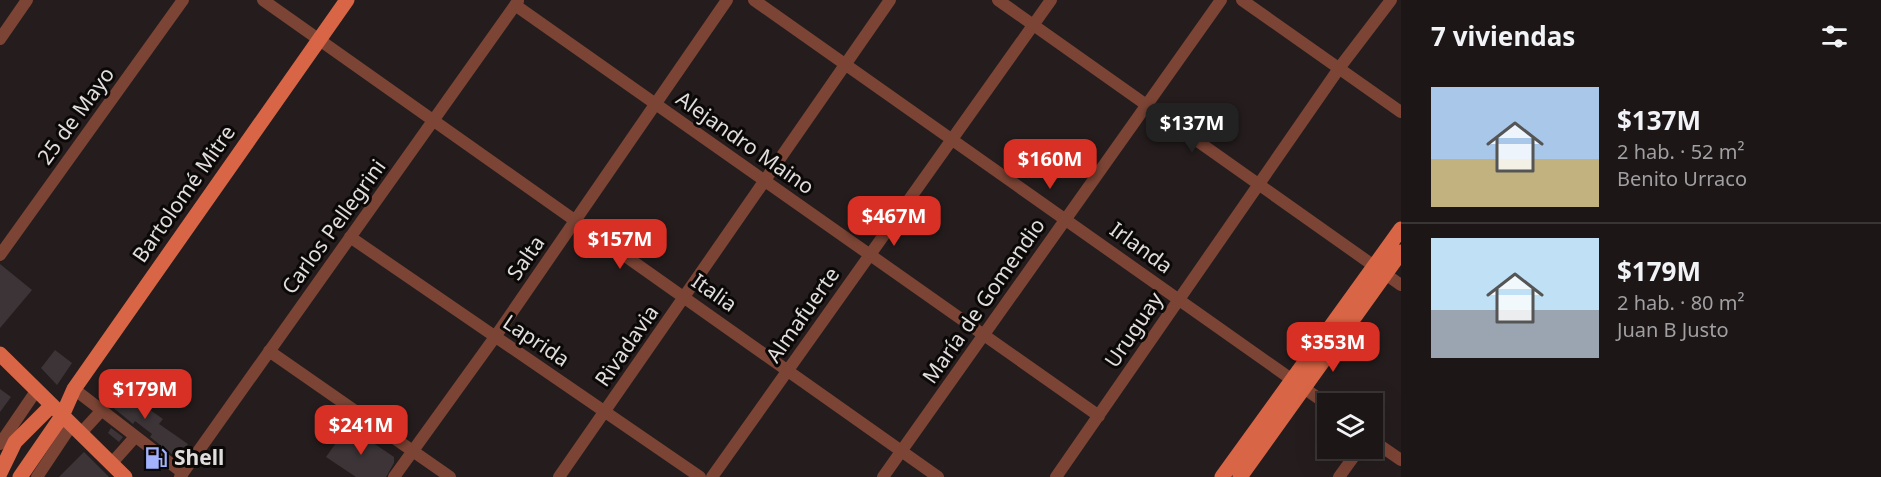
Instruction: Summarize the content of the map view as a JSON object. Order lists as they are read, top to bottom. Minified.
{"streets":{"main road":["Bartolomé Mitre"],"street":["25 de Mayo","Alejandro Maino","Carlos Pellegrini","Irlanda","Salta","Italia","María de Gomendio","Almafuerte","Uruguay","Laprida","Rivadavia"]},"crossings":[["Alejandro Maino","Carlos Pellegrini"],["Alejandro Maino","Salta"],["Alejandro Maino","María de Gomendio"],["Alejandro Maino","Almafuerte"],["Alejandro Maino","Uruguay"],["Alejandro Maino","Rivadavia"],["Bartolomé Mitre","Italia"],["Carlos Pellegrini","Italia"],["Carlos Pellegrini","Laprida"],["Irlanda","María de Gomendio"],["Irlanda","Almafuerte"],["Irlanda","Uruguay"],["Irlanda","Rivadavia"],["Salta","Italia"],["Salta","Laprida"],["Italia","María de Gomendio"],["Italia","Almafuerte"],["Italia","Rivadavia"],["Laprida","Rivadavia"]],"places":{"fuel station":["Shell"]},"page":{"heading":"7 viviendas","list":[{"name":"$137M","note":"2 hab. · 52 m² · Benito Urraco"},{"name":"$179M","note":"2 hab. · 80 m² · Juan B Justo"}],"price":["$137M","$160M","$467M","$157M","$353M","$179M","$241M"]}}
